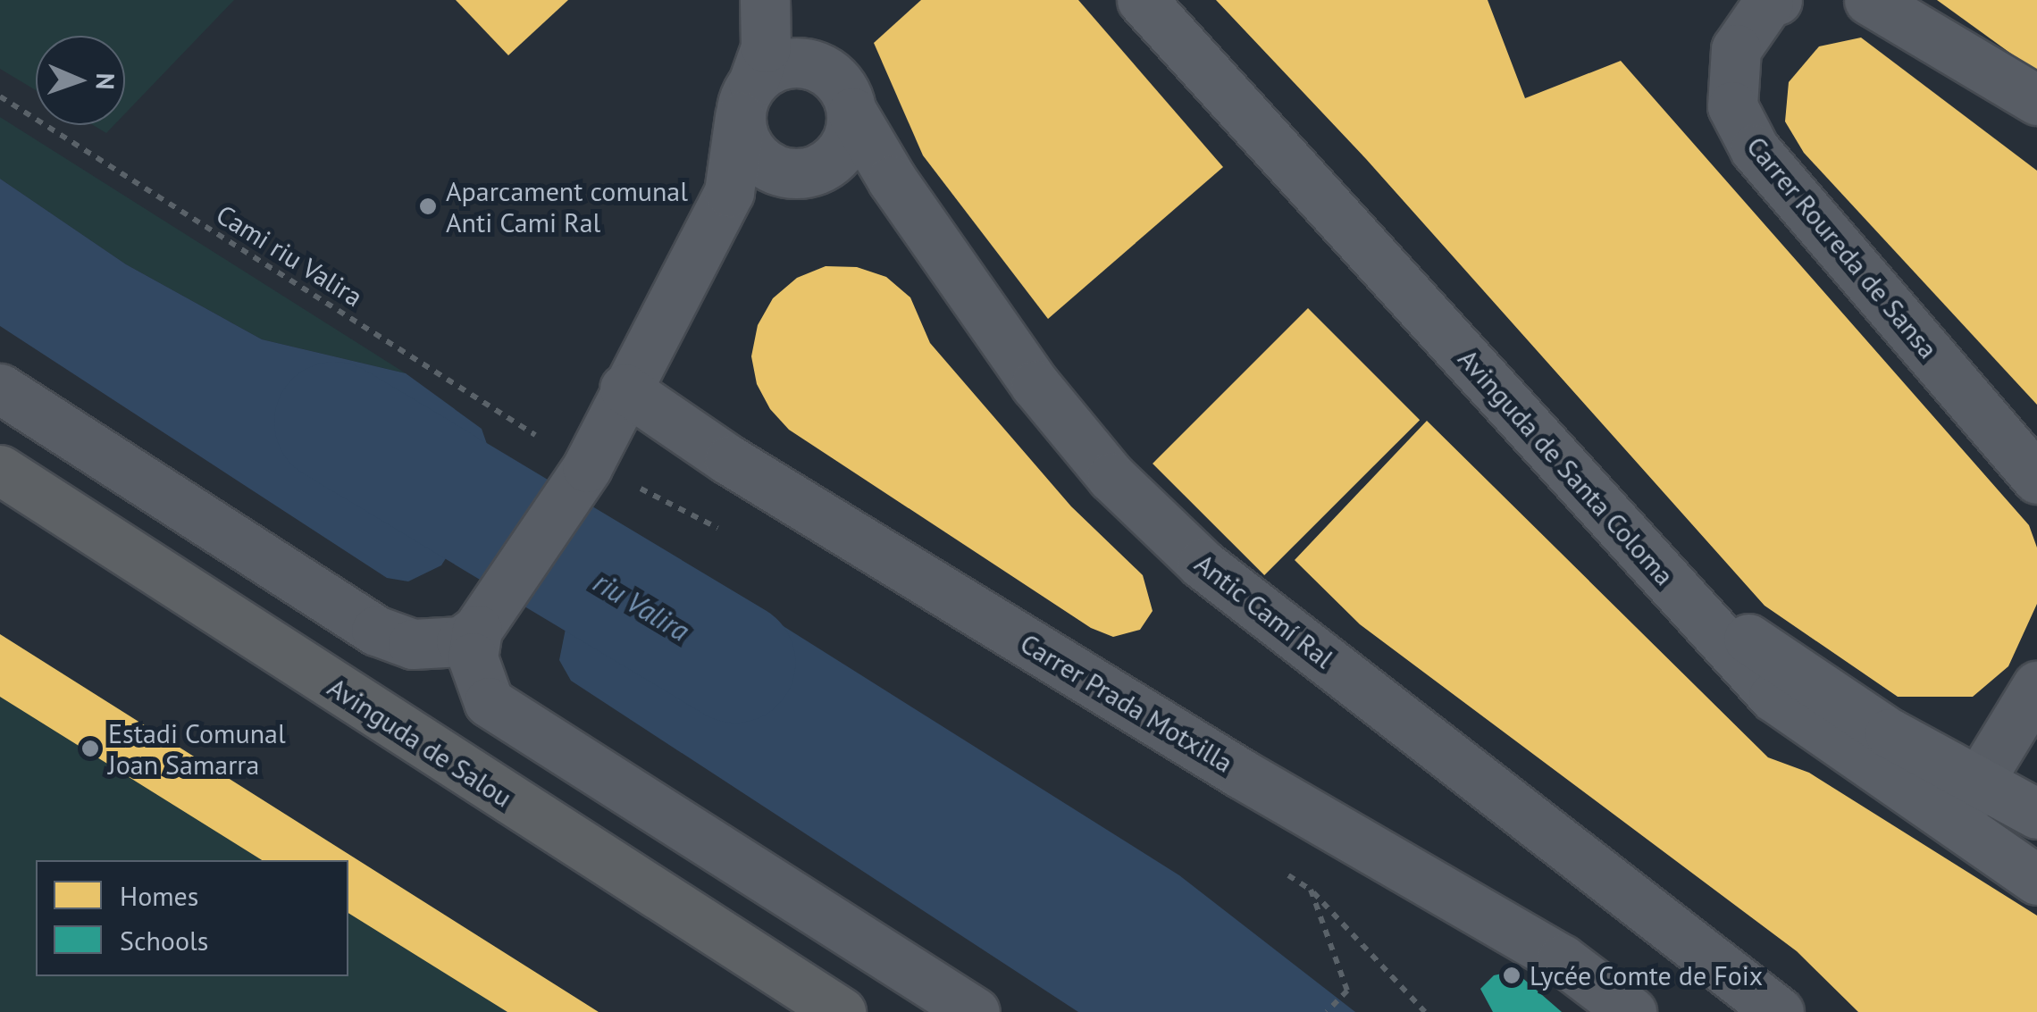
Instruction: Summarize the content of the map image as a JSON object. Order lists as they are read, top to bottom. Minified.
{"streets":{"highway":["Avinguda de Salou"],"main road":["Avinguda de Santa Coloma"],"street":["Carrer Roureda de Sansa","Antic Camí Ral","Carrer Prada Motxilla"],"path":["Cami riu Valira"]},"water":["riu Valira"],"places":["Aparcament comunal Anti Cami Ral","Estadi Comunal Joan Samarra","Lycée Comte de Foix"],"legend":["Homes","Schools"],"north":"right"}
